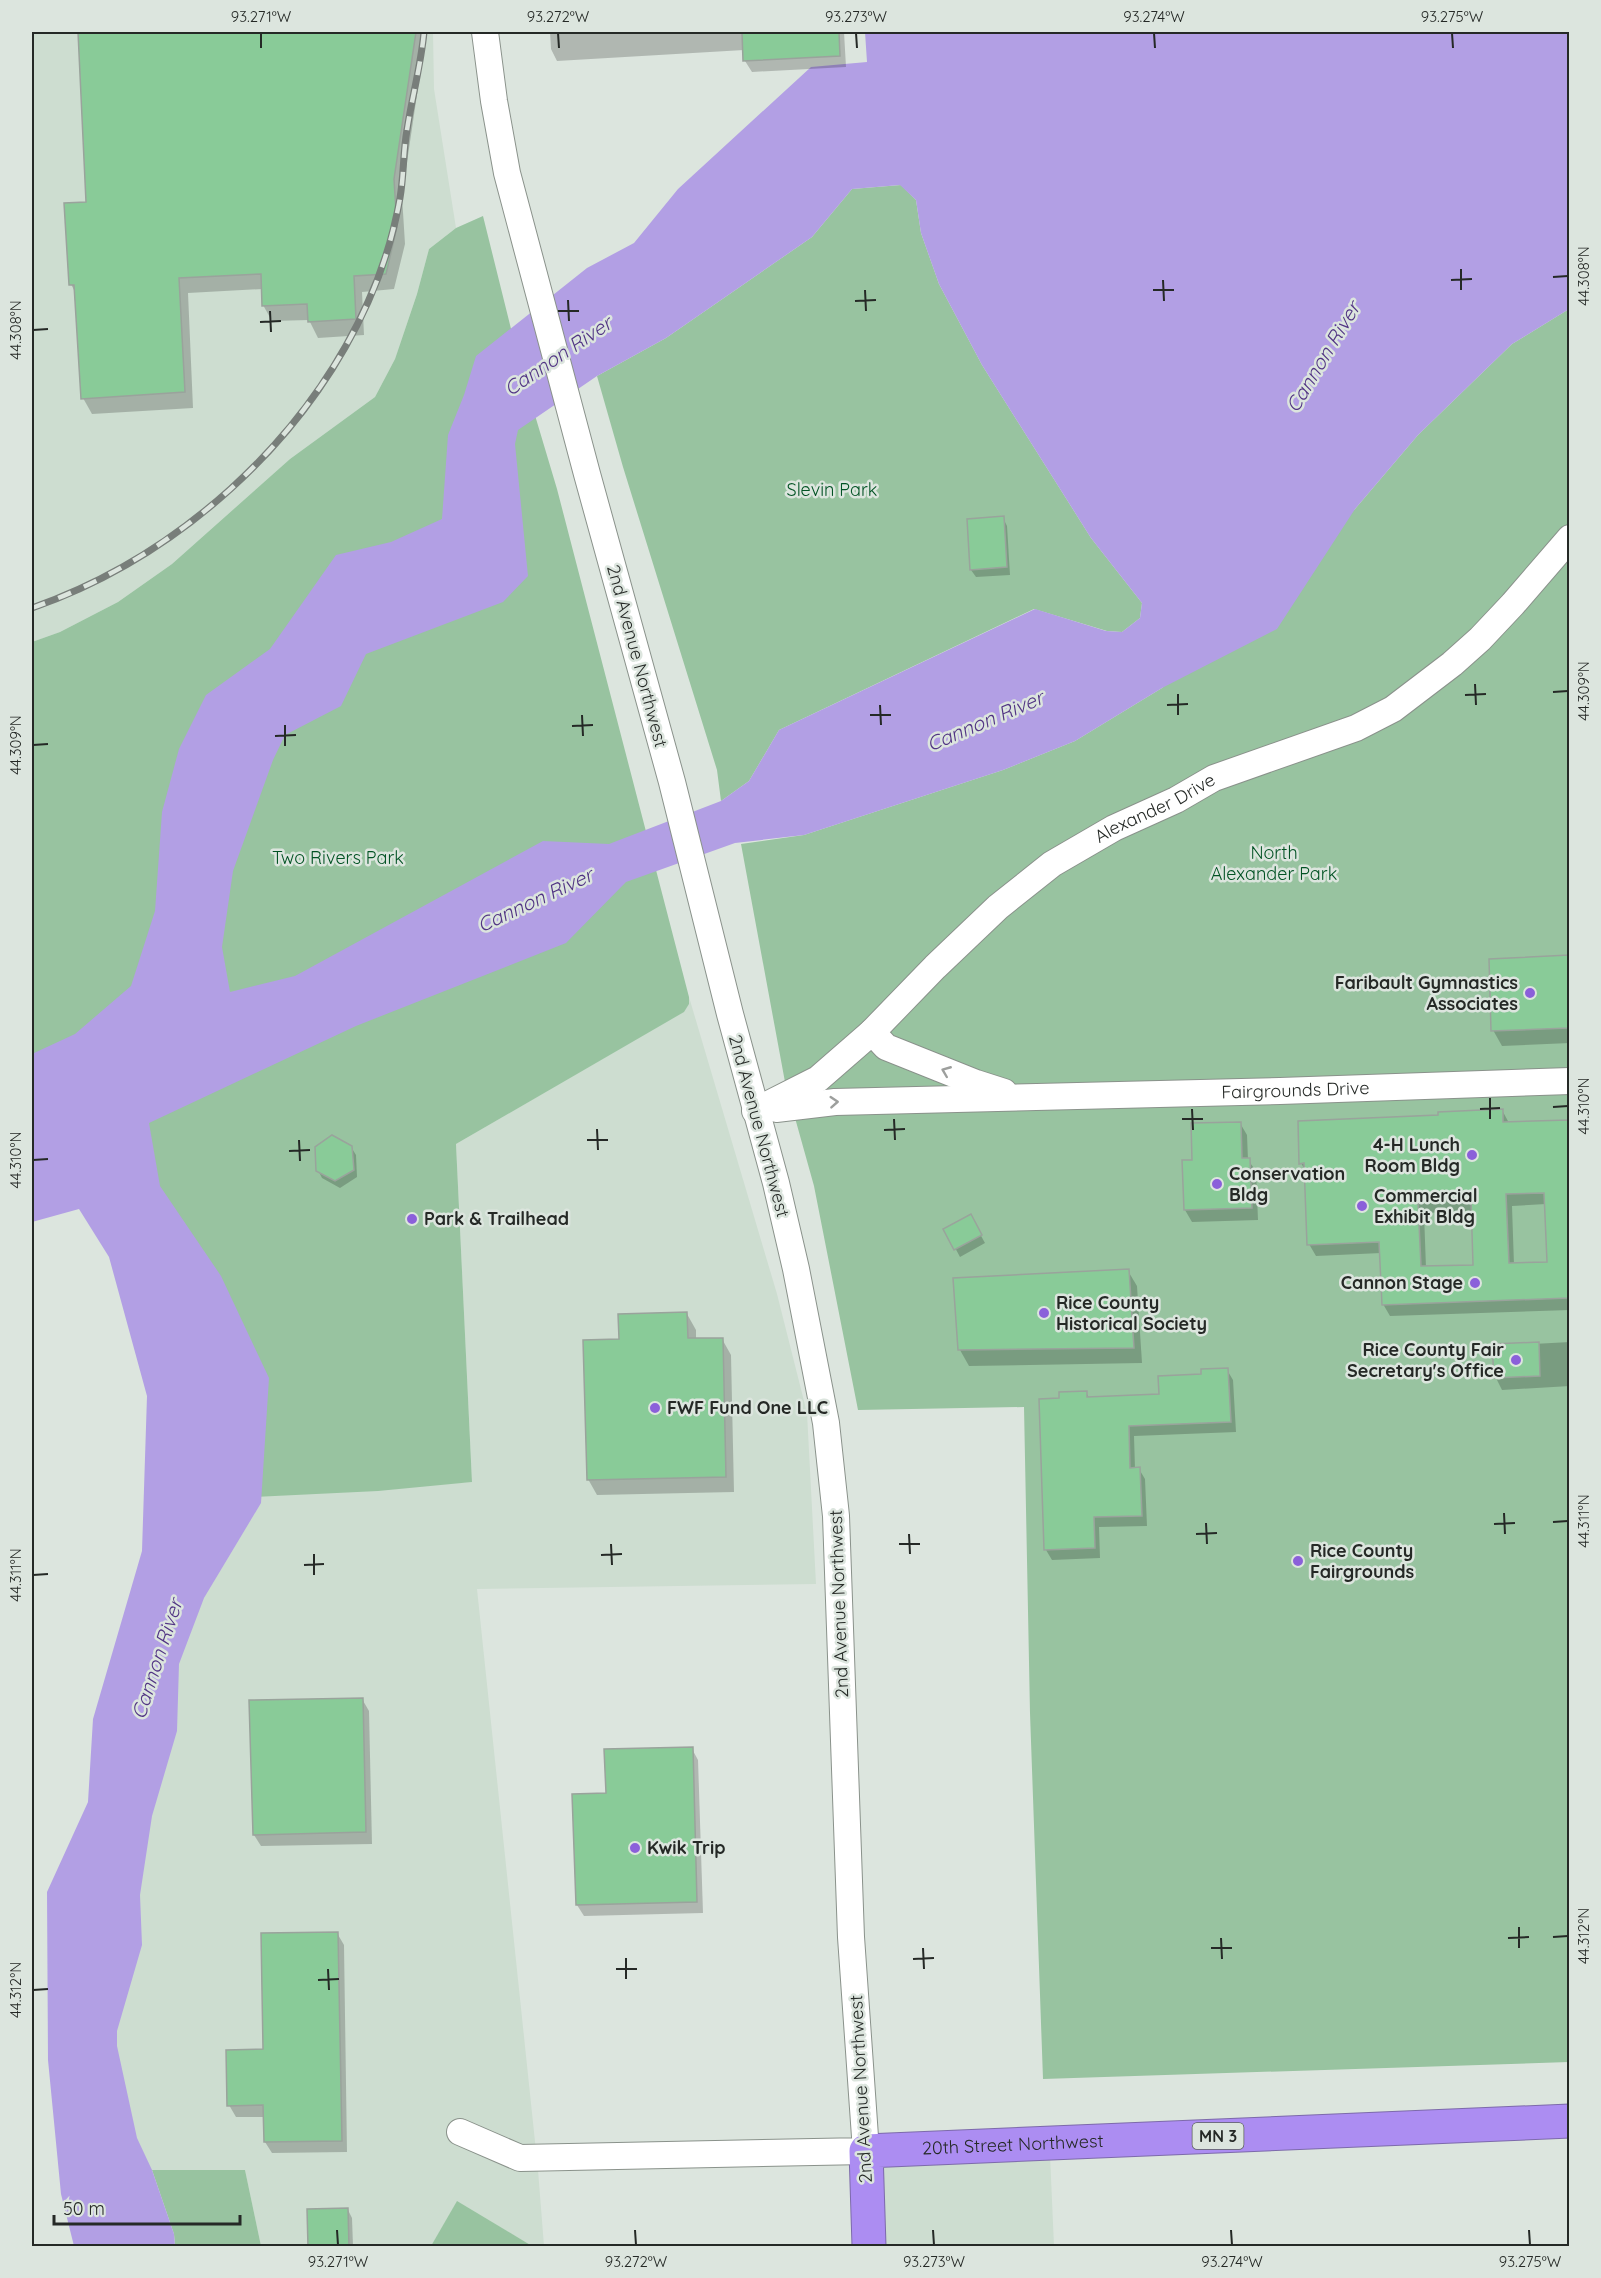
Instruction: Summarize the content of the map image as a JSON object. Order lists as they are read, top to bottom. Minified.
{"streets":{"highway":["2nd Avenue Northwest","MN 3","20th Street Northwest"],"street":["Alexander Drive","Fairgrounds Drive"]},"crossings":[["2nd Avenue Northwest","Alexander Drive"],["2nd Avenue Northwest","Fairgrounds Drive"],["2nd Avenue Northwest","20th Street Northwest"],["Alexander Drive","Fairgrounds Drive"]],"water":["Cannon River"],"parks":["Slevin Park","North Alexander Park","Two Rivers Park"],"places":["Faribault Gymnastics Associates","4-H Lunch Room Bldg","Conservation Bldg","Commercial Exhibit Bldg","Park & Trailhead","Cannon Stage","Rice County Historical Society","Rice County Fair Secretary's Office","FWF Fund One LLC","Rice County Fairgrounds","Kwik Trip"],"scale_bar":"50 m","coordinates":["93.271°W","93.272°W","93.273°W","93.274°W","93.275°W","44.308°N","44.309°N","44.310°N","44.311°N","44.312°N"]}
